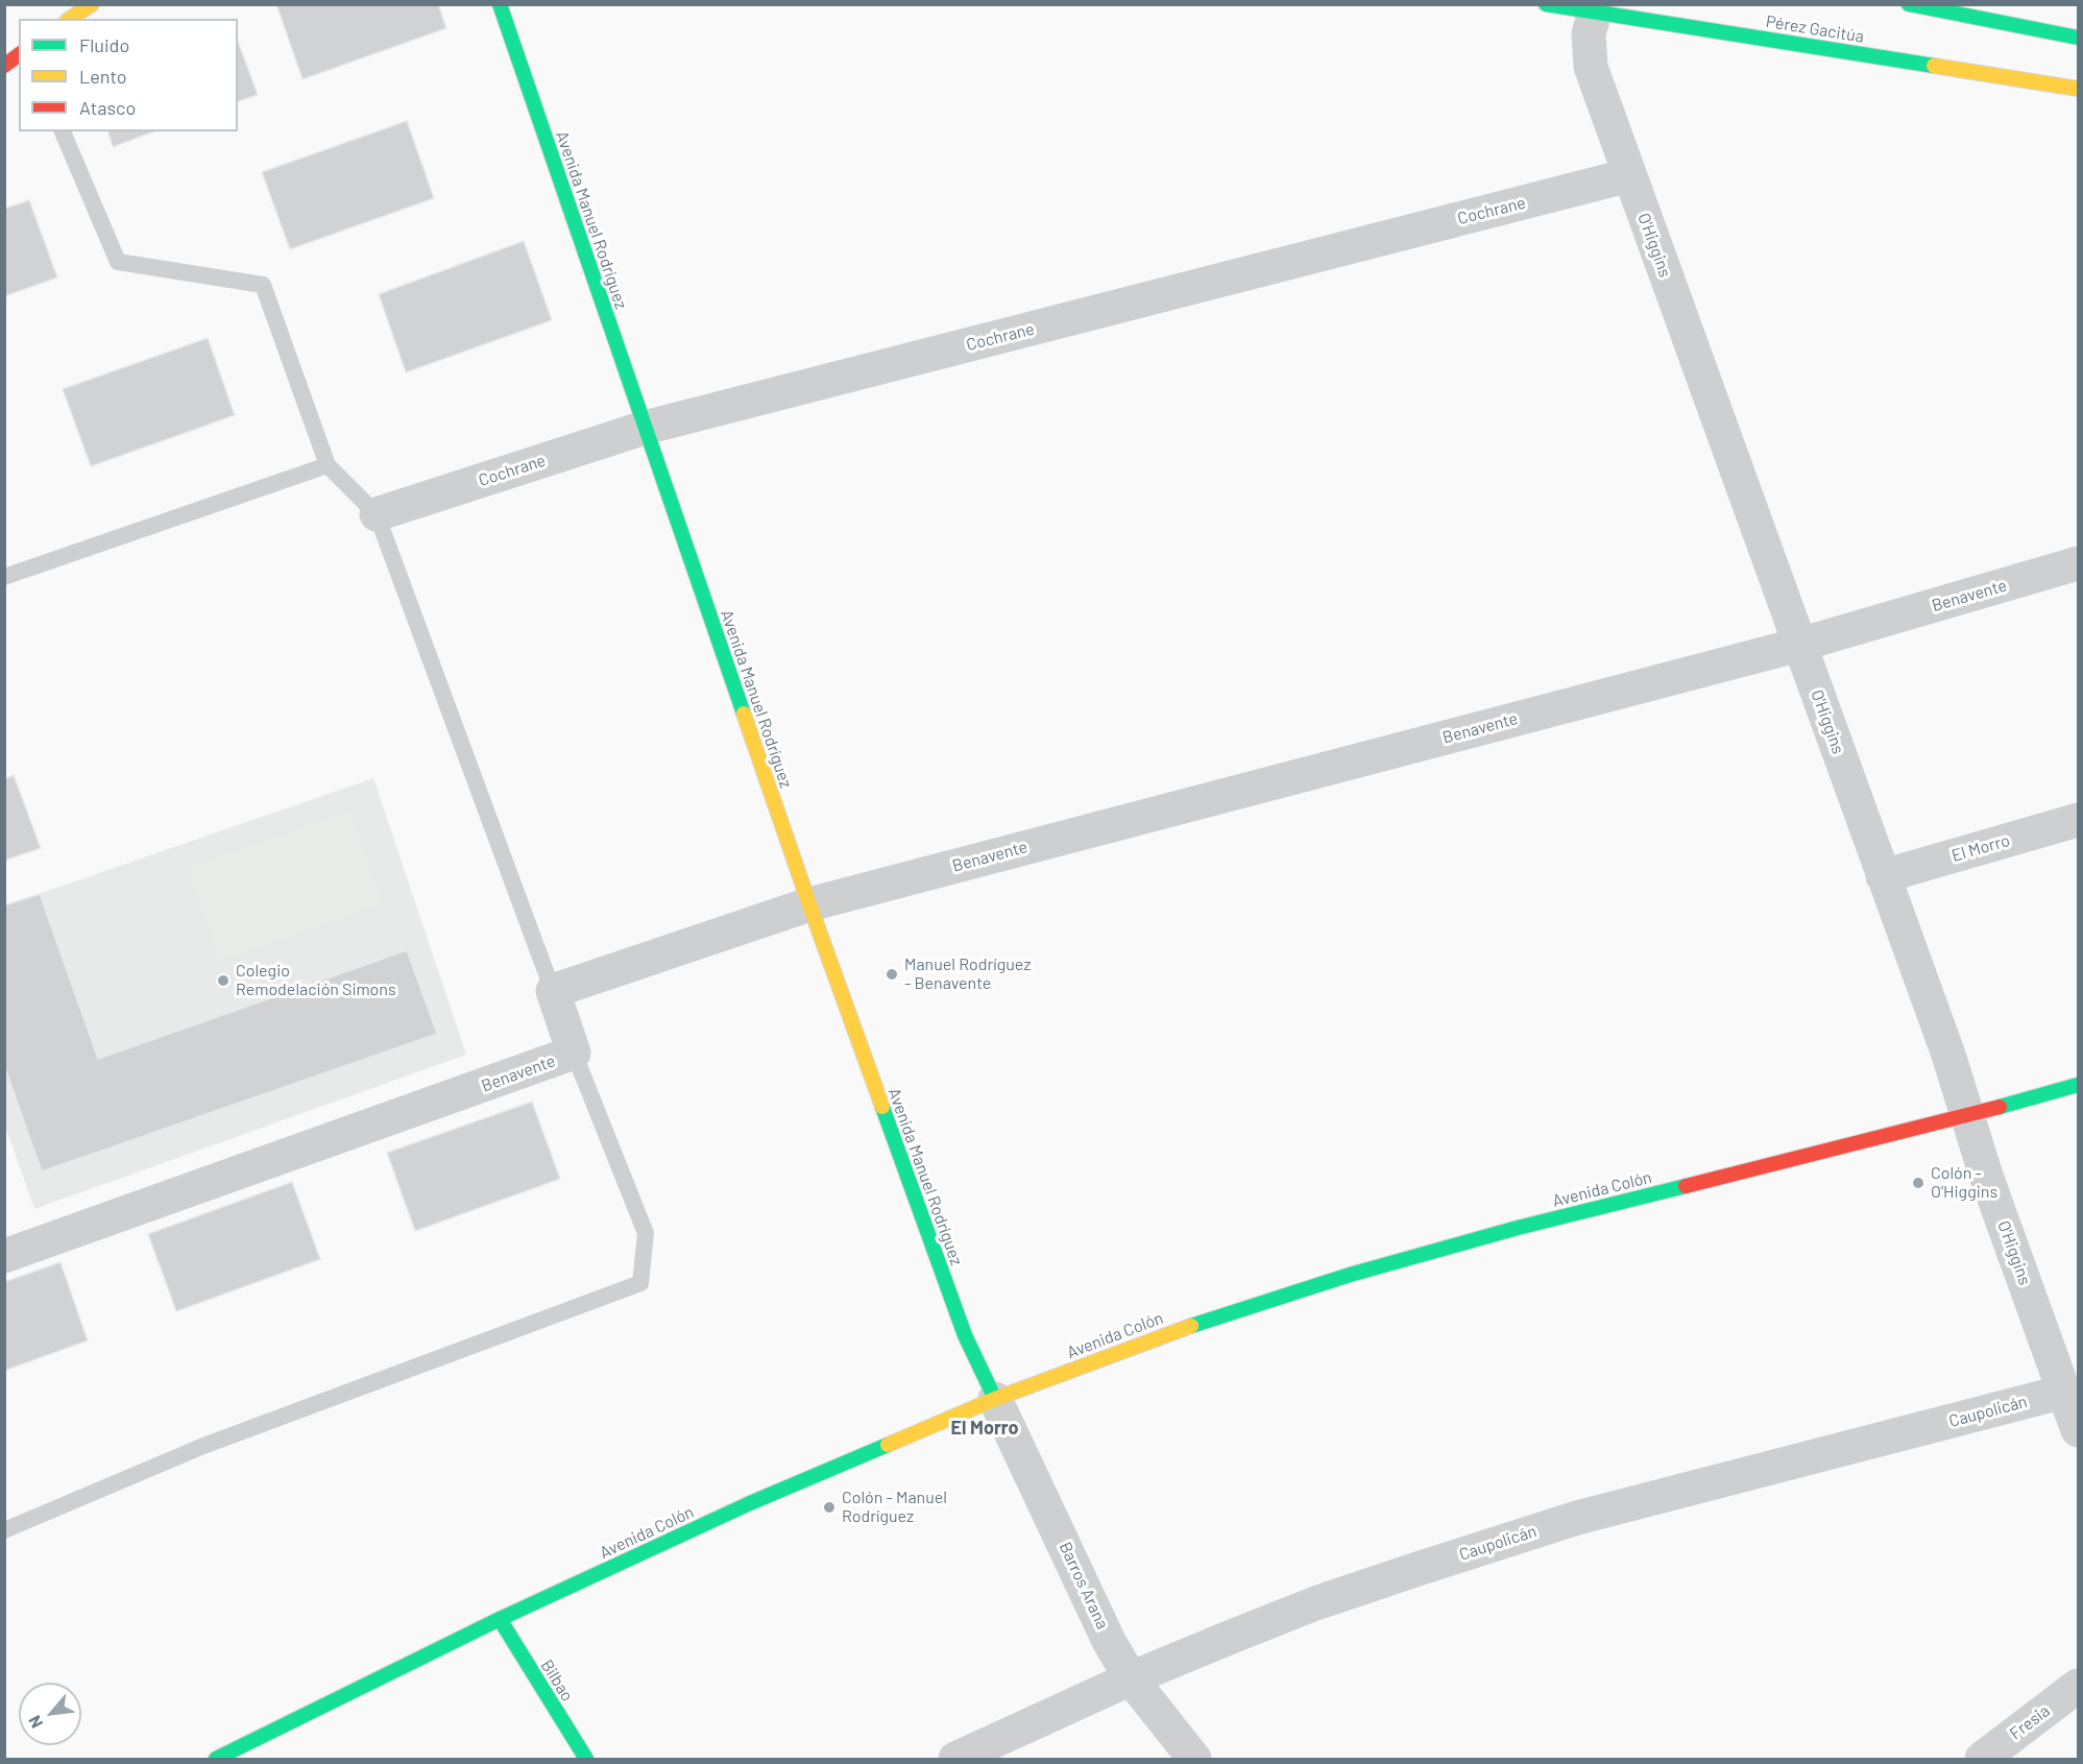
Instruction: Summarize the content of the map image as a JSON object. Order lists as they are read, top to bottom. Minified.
{"streets":{"main road":["Pérez Gacitúa","Avenida Manuel Rodríguez","Avenida Colón","Bilbao"],"street":["Cochrane","O'Higgins","Benavente","El Morro","Caupolicán","Barros Arana","Fresia"]},"crossings":[["Pérez Gacitúa","O'Higgins"],["Cochrane","Avenida Manuel Rodríguez"],["Cochrane","O'Higgins"],["Avenida Manuel Rodríguez","Benavente"],["Avenida Manuel Rodríguez","Avenida Colón"],["Avenida Manuel Rodríguez","Barros Arana"],["O'Higgins","Benavente"],["O'Higgins","El Morro"],["O'Higgins","Avenida Colón"],["O'Higgins","Caupolicán"],["Avenida Colón","Barros Arana"],["Avenida Colón","Bilbao"],["Caupolicán","Barros Arana"]],"districts":["El Morro"],"places":["Manuel Rodríguez - Benavente","Colegio Remodelación Simons","Colón - O'Higgins","Colón - Manuel Rodríguez"],"legend":["Fluido","Lento","Atasco"],"north":"bottom left"}
